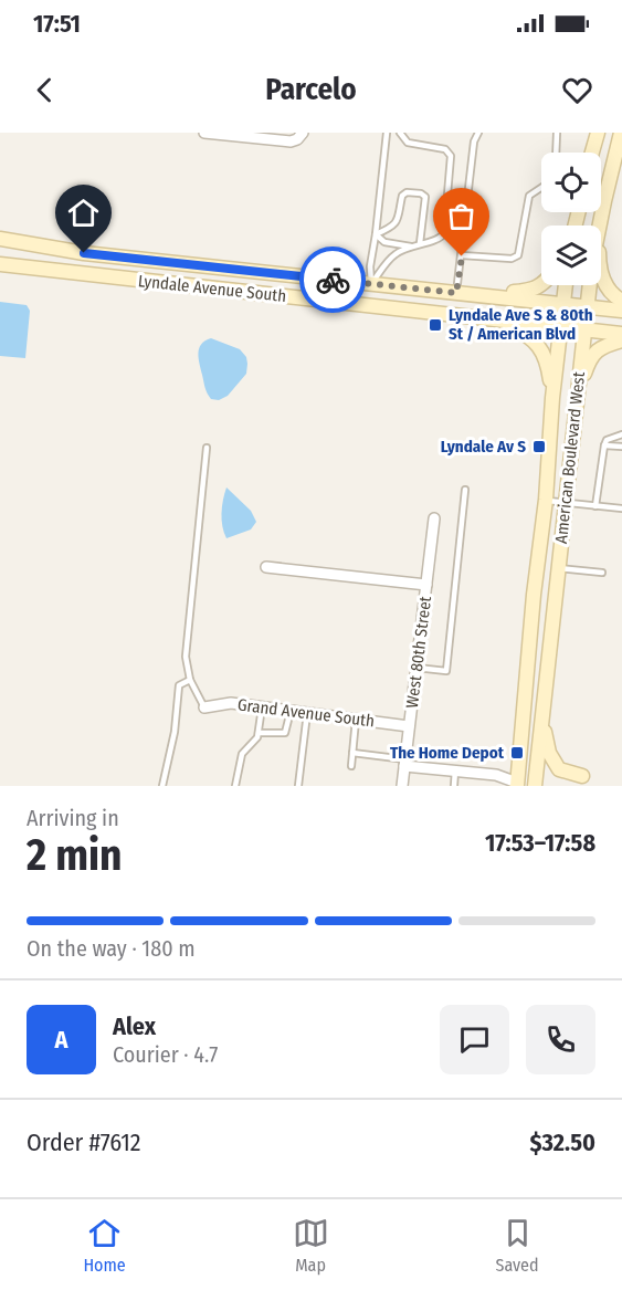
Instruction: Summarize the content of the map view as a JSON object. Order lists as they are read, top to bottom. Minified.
{"streets":{"main road":["Lyndale Avenue South","American Boulevard West"],"street":["West 80th Street","Grand Avenue South"]},"crossings":[["Lyndale Avenue South","American Boulevard West"],["West 80th Street","Grand Avenue South"]],"places":{"transit":["Lyndale Ave S & 80th St / American Blvd","Lyndale Av S","The Home Depot"]},"page":{"status":"17:51","header":"Parcelo","heading":["2 min","Arriving in","17:53–17:58"],"panel":["Alex","Courier · 4.7","Order #7612","$32.50"],"bar":"On the way · 180 m","round":"A","tabs":["Home","Map","Saved"]}}
